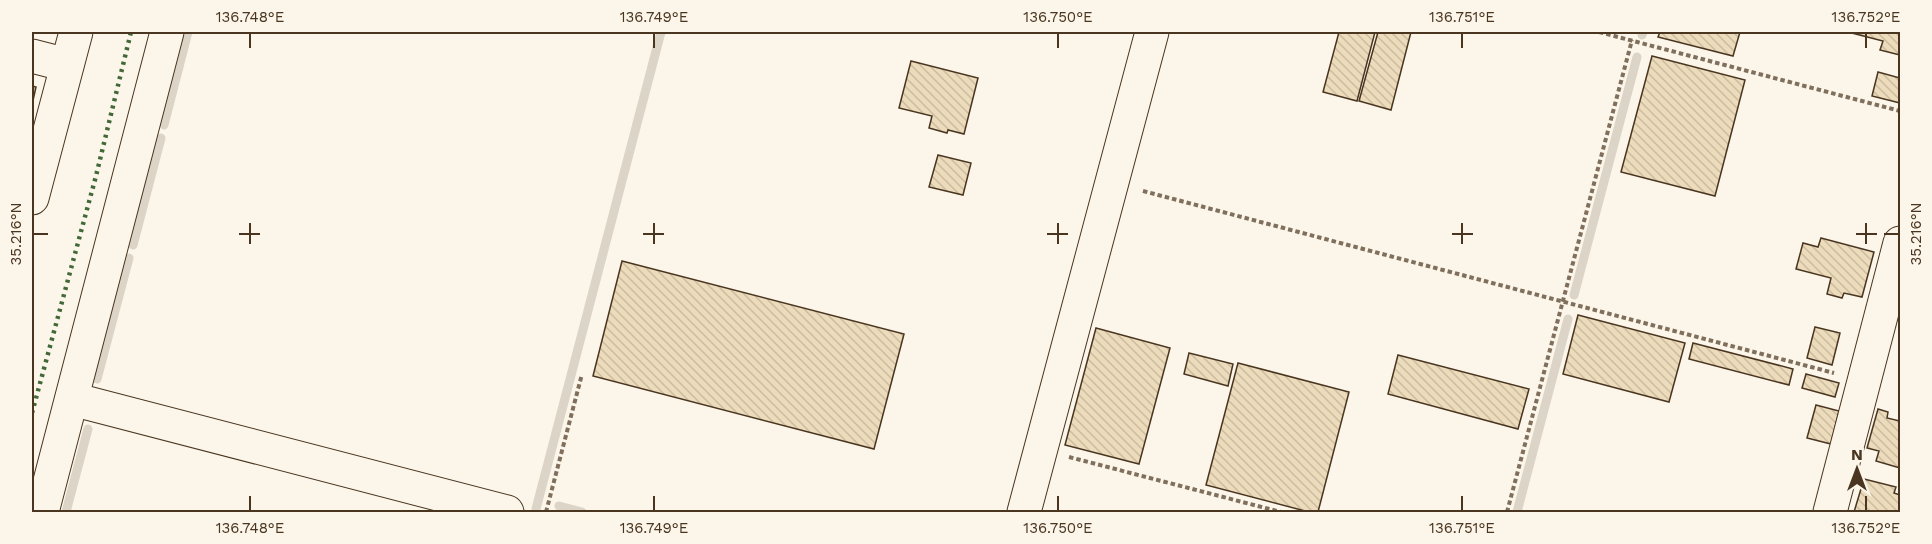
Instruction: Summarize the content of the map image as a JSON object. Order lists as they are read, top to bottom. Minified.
{"north":"top","coordinates":["136.748°E","136.749°E","136.750°E","136.751°E","136.752°E","35.216°N"]}
